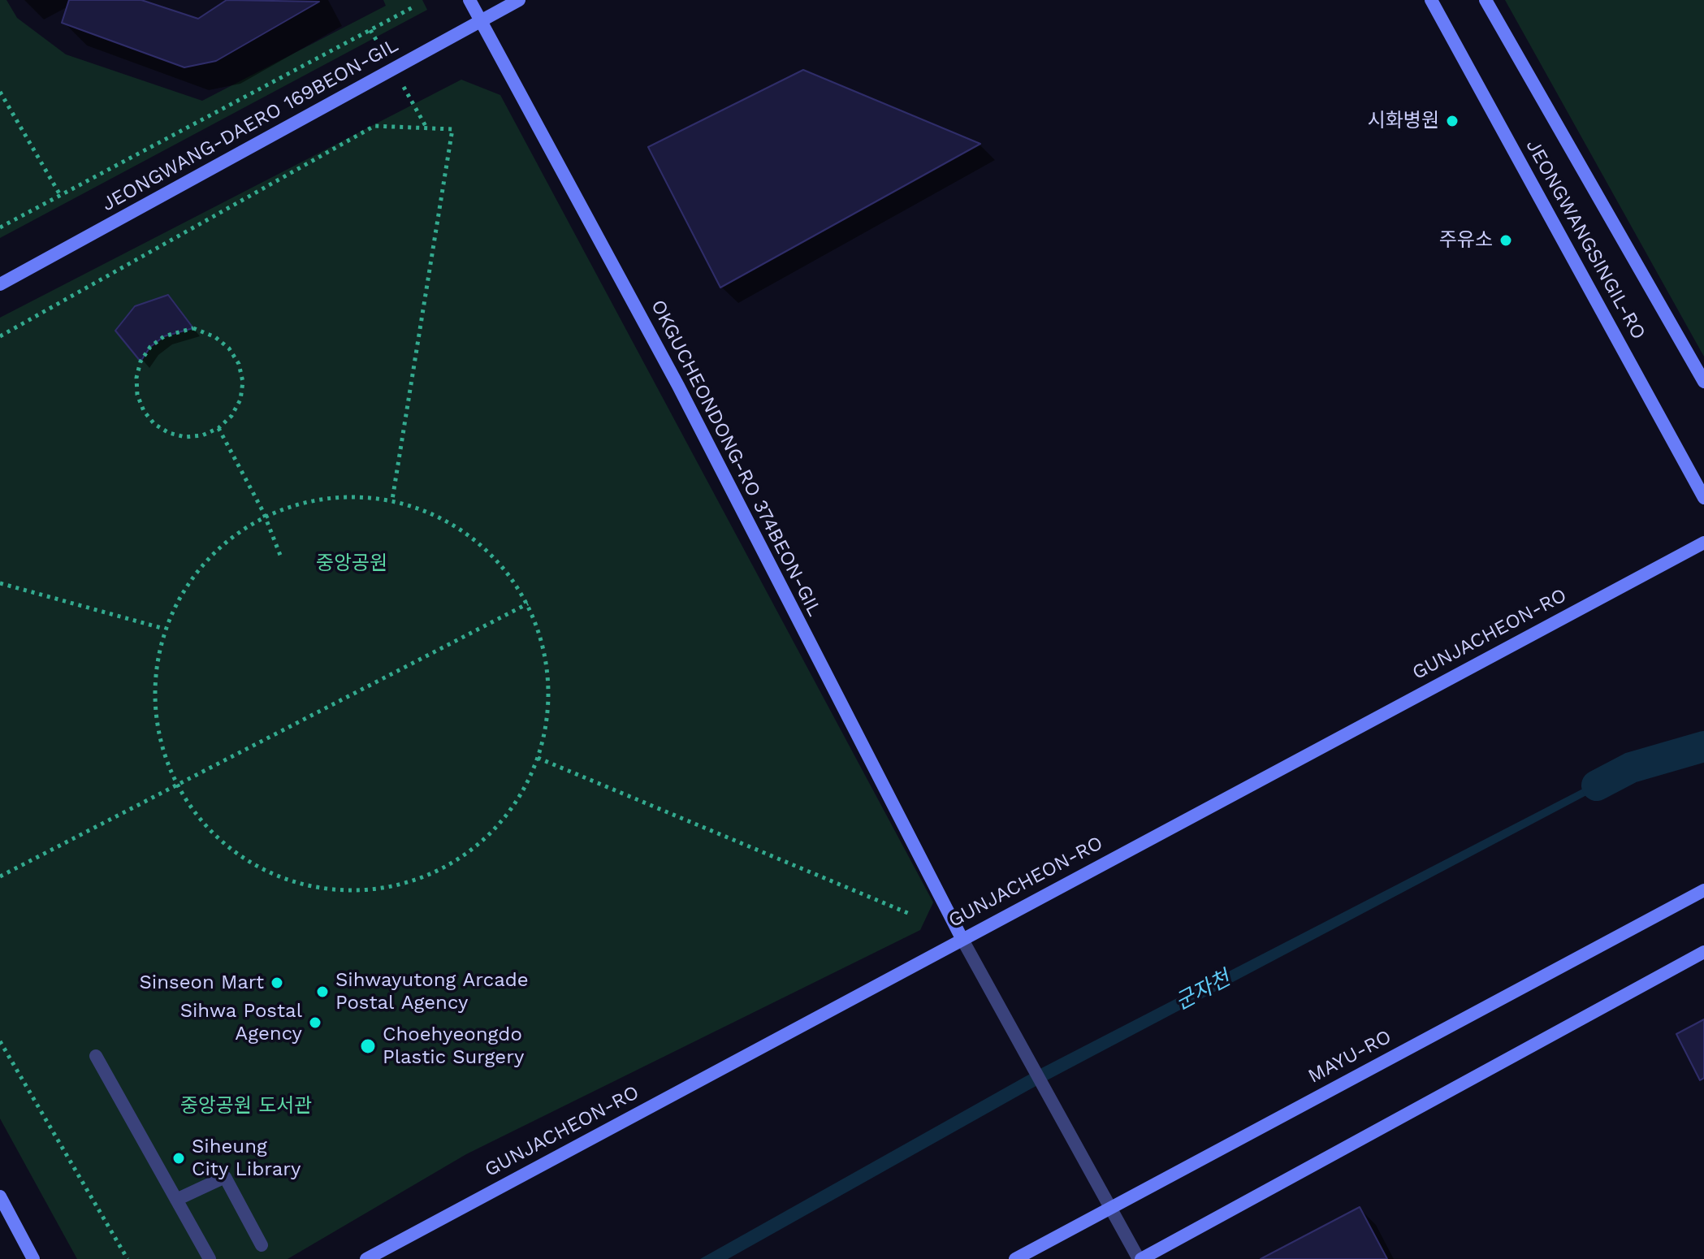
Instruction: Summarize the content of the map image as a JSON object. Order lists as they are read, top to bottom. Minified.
{"streets":{"street":["JEONGWANG-DAERO 169BEON-GIL","JEONGWANGSINGIL-RO","OKGUCHEONDONG-RO 374BEON-GIL","GUNJACHEON-RO","MAYU-RO"]},"crossings":[["JEONGWANG-DAERO 169BEON-GIL","OKGUCHEONDONG-RO 374BEON-GIL"],["OKGUCHEONDONG-RO 374BEON-GIL","GUNJACHEON-RO"]],"water":["군자천"],"parks":["중앙공원","중앙공원 도서관"],"places":["시화병원","주유소","Sinseon Mart","Sihwayutong Arcade Postal Agency","Sihwa Postal Agency","Choehyeongdo Plastic Surgery","Siheung City Library"]}
